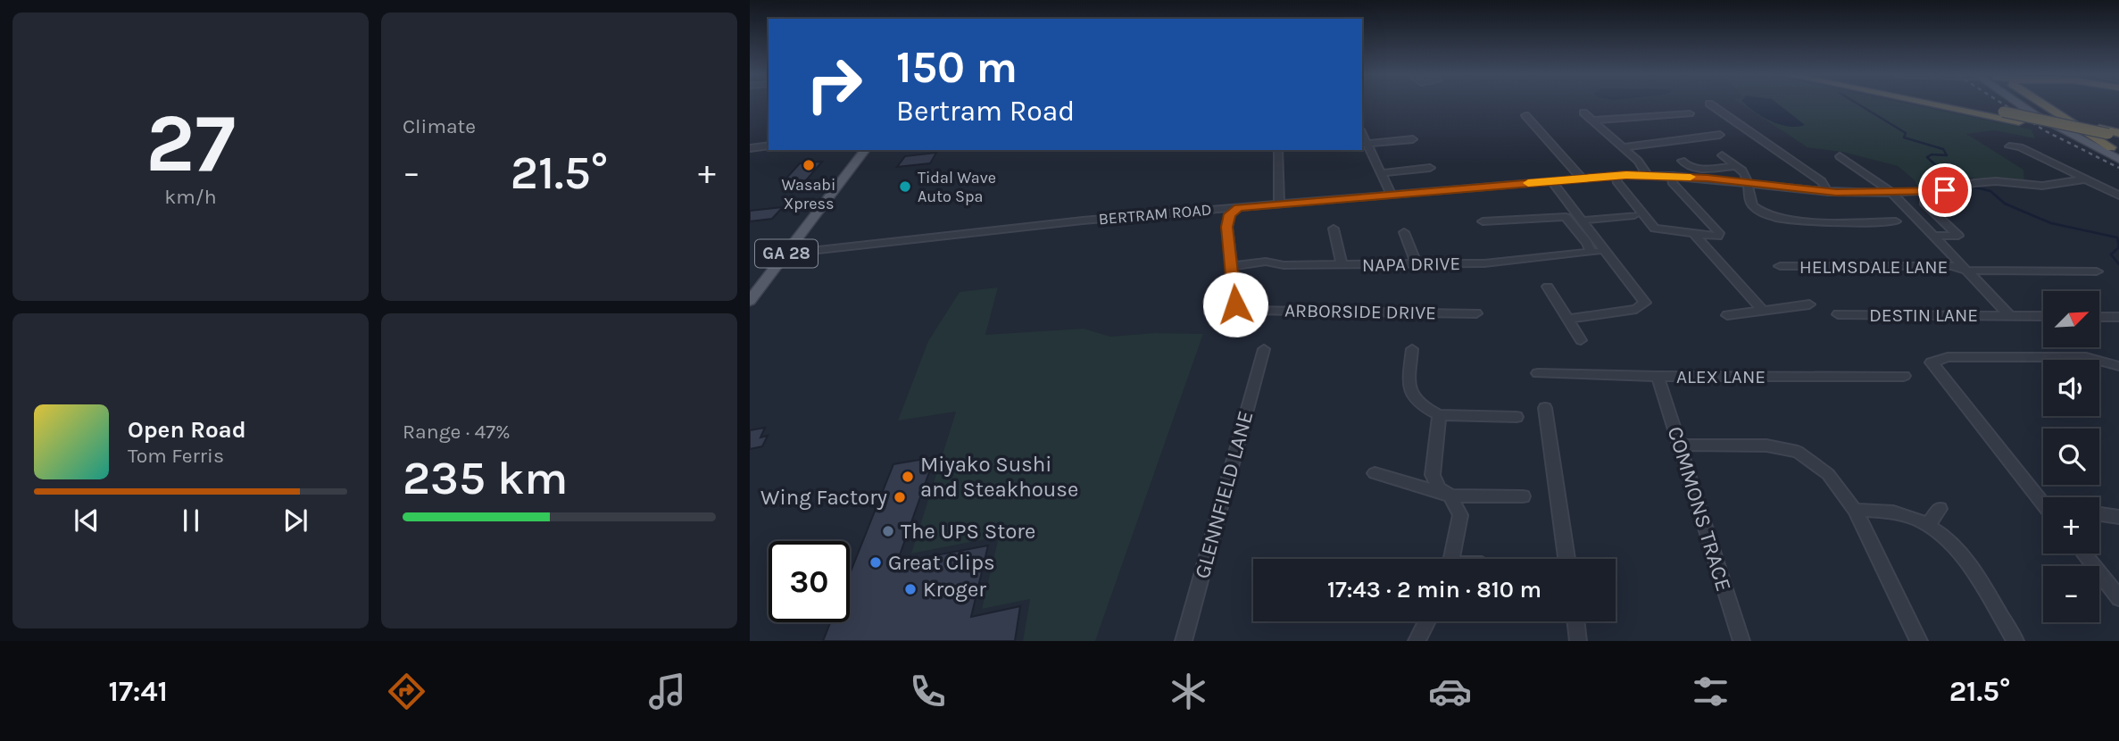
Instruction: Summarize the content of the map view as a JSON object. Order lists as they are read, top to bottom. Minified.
{"streets":{"main road":["GA 28"],"street":["BERTRAM ROAD","NAPA DRIVE","HELMSDALE LANE","ARBORSIDE DRIVE","DESTIN LANE","ALEX LANE","GLENNFIELD LANE","COMMONS TRACE"]},"crossings":[["BERTRAM ROAD","GA 28"],["BERTRAM ROAD","ARBORSIDE DRIVE"],["NAPA DRIVE","ARBORSIDE DRIVE"],["ALEX LANE","COMMONS TRACE"]],"places":["Wasabi Xpress","Tidal Wave Auto Spa","Miyako Sushi and Steakhouse","Wing Factory","The UPS Store","Great Clips","Kroger"],"north":"top right","page":{"tile":[["27","km/h"],"Climate",["Range · 47%","235 km"]],"turn":["150 m","Bertram Road"],"heat":["−","21.5°","+"],"map_buttons":["+","−"],"song":["Open Road","Tom Ferris"],"limit":"30","trip":"17:43 · 2 min · 810 m","tabs":["17:41","21.5°"]}}
